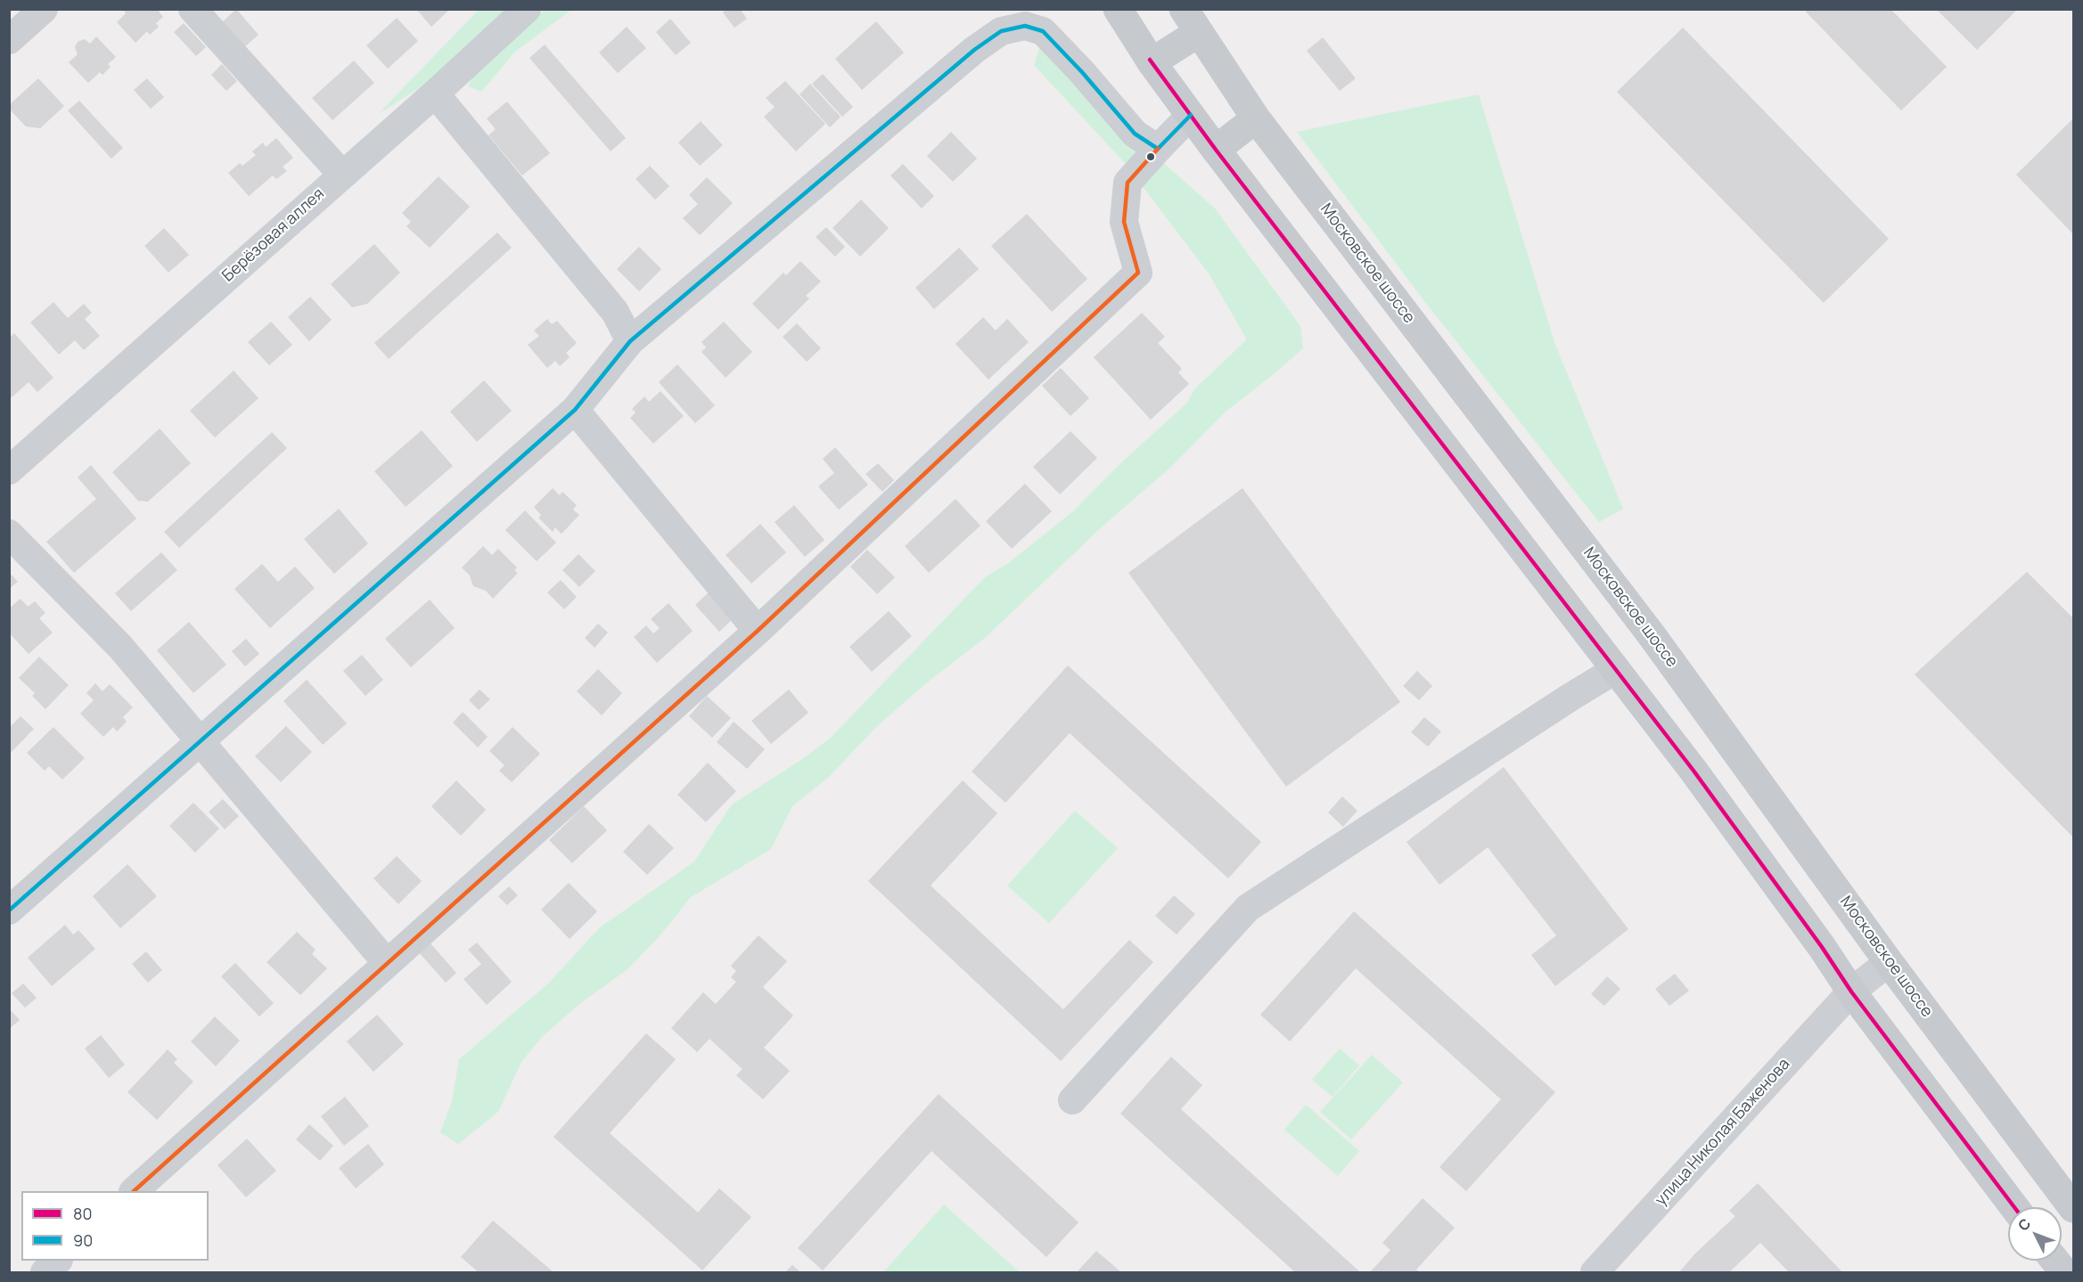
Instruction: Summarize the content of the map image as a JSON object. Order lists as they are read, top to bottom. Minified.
{"streets":{"main road":["Московское шоссе"],"street":["Берёзовая аллея","улица Николая Баженова"]},"crossings":[["Московское шоссе","улица Николая Баженова"]],"lines":["transit line 90","transit line 80"],"legend":["80","90"],"north":"top left"}
